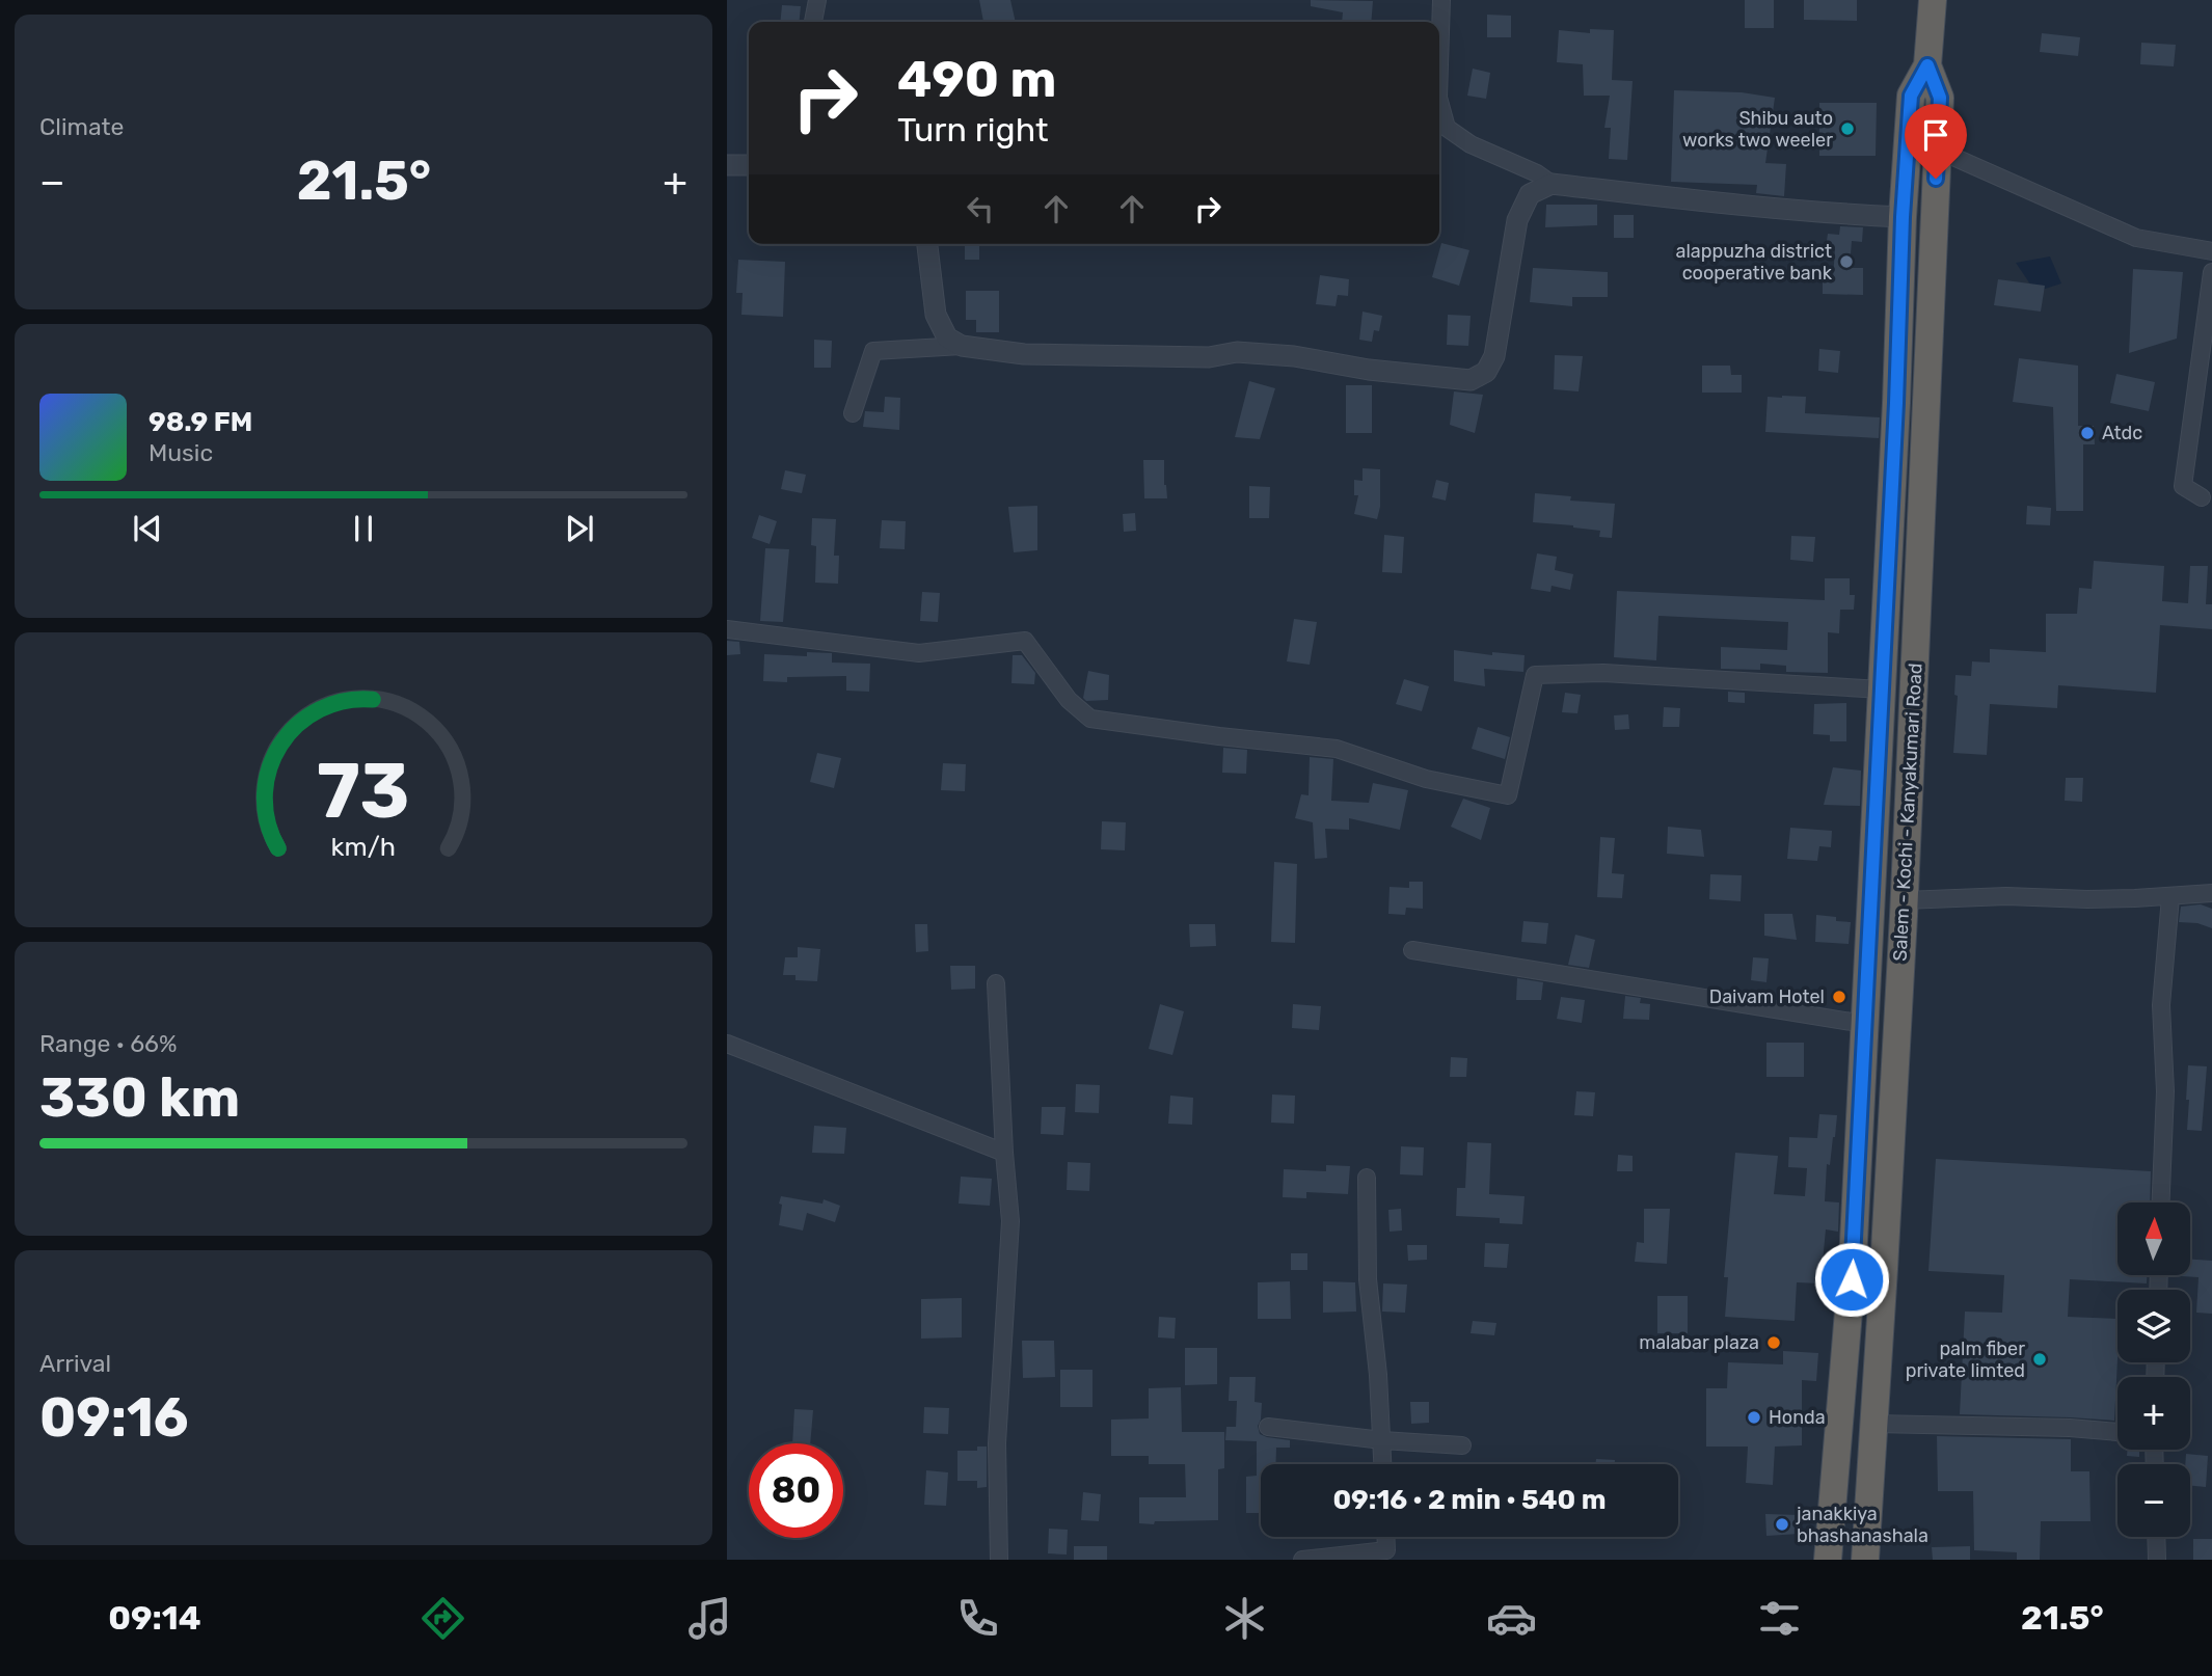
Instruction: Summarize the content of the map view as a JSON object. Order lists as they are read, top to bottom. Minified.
{"streets":{"highway":["Salem - Kochi - Kanyakumari Road"]},"places":["Shibu auto works two weeler","alappuzha district cooperative bank","Atdc","Daivam Hotel","malabar plaza","palm fiber private limted","Honda","janakkiya bhashanashala"],"north":"top","page":{"tile":["Climate",["Range · 66%","330 km"],["Arrival","09:16"]],"turn":["490 m","Turn right"],"heat":["−","21.5°","+"],"song":["98.9 FM","Music"],"map_buttons":["+","−"],"limit":"80","trip":"09:16 · 2 min · 540 m","tabs":["09:14","21.5°"],"gauge":["73","km/h"]}}
